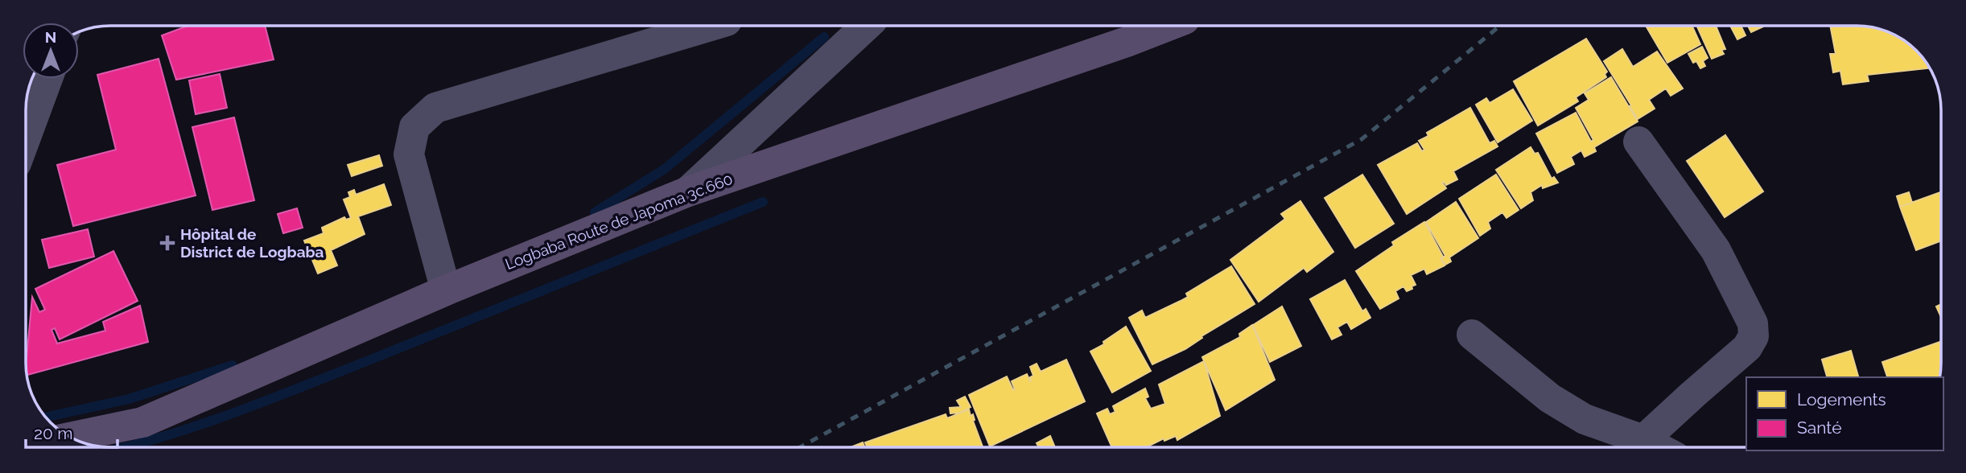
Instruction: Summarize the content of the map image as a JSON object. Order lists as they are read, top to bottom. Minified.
{"streets":{"main road":["Logbaba Route de Japoma 3c.660"]},"places":{"health":["Hôpital de District de Logbaba"]},"legend":["Logements","Santé"],"scale_bar":"20 m","north":"top"}
